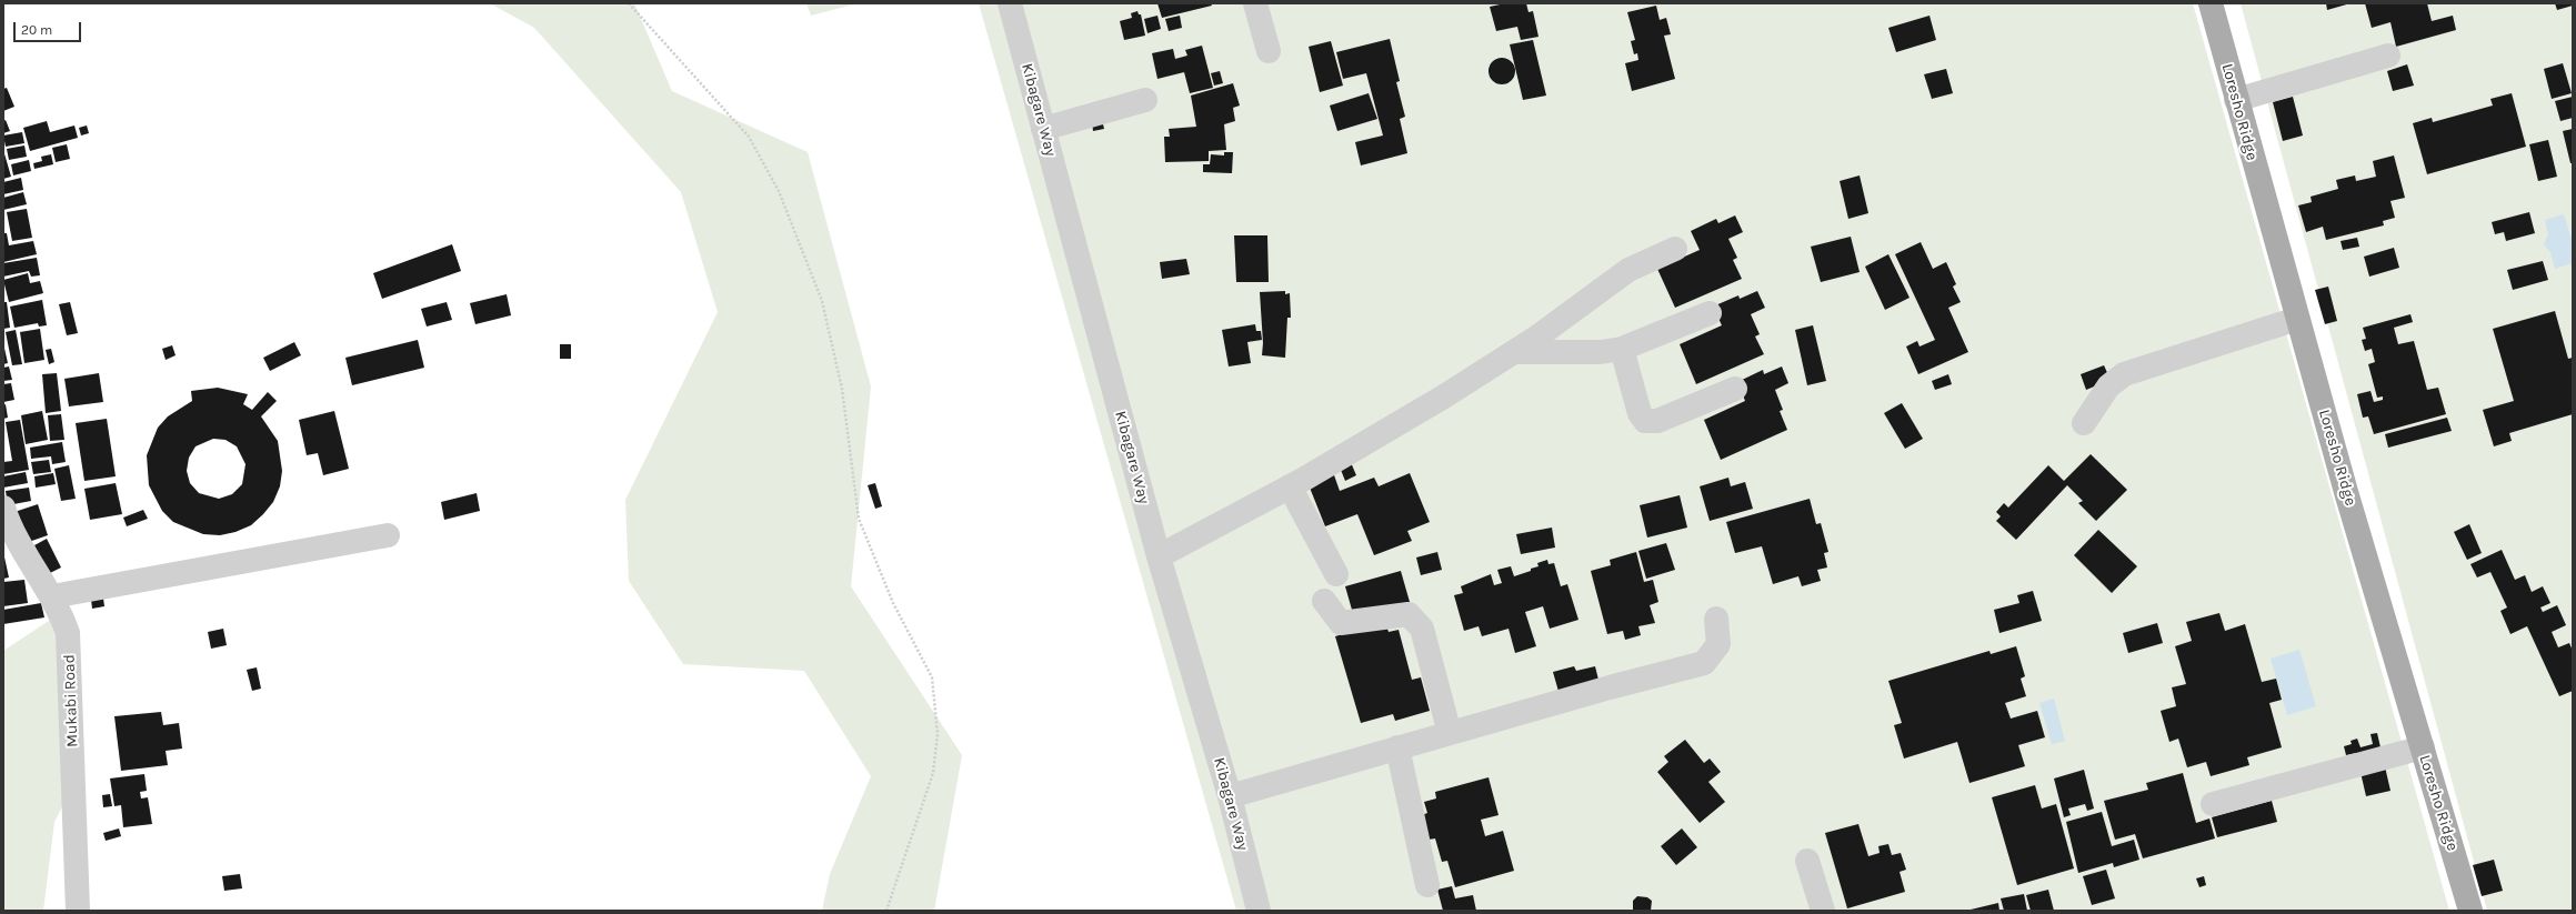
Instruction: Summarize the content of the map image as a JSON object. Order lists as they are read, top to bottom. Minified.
{"streets":{"main road":["Loresho Ridge"],"street":["Kibagare Way","Mukabi Road"]},"scale_bar":"20 m"}
